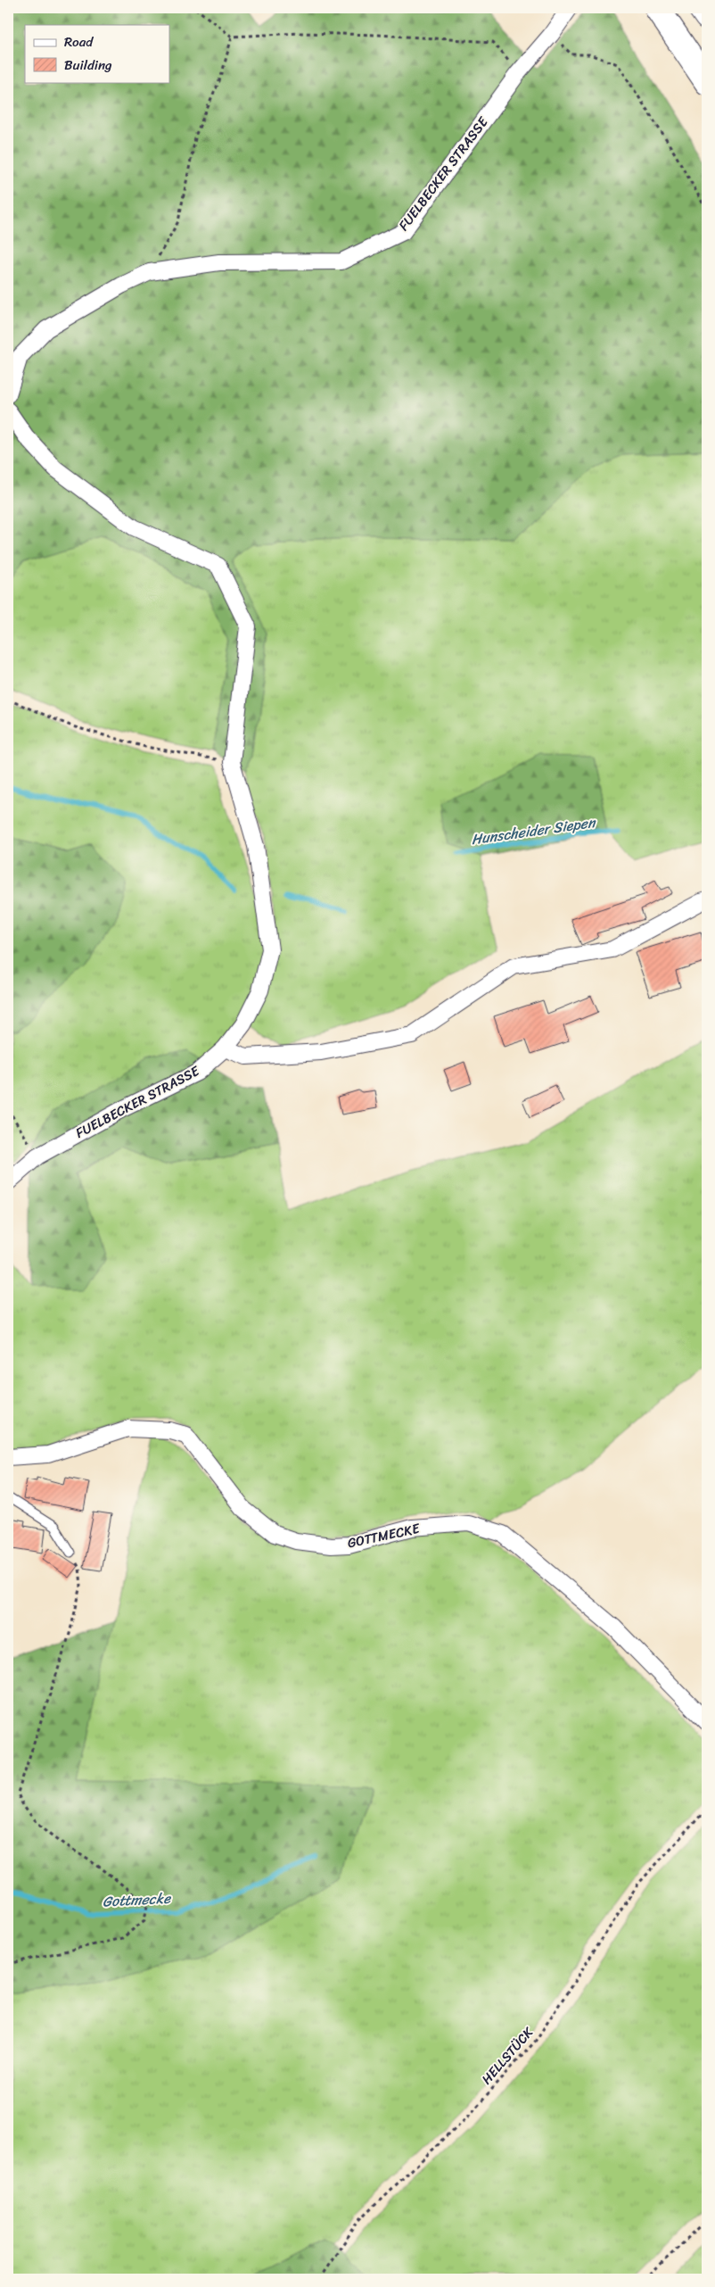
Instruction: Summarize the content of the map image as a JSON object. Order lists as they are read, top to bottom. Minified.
{"streets":{"street":["FUELBECKER STRASSE","GOTTMECKE"],"path":["HELLSTÜCK"]},"water":["Hunscheider Siepen","Gottmecke"],"legend":["Road","Building"]}
